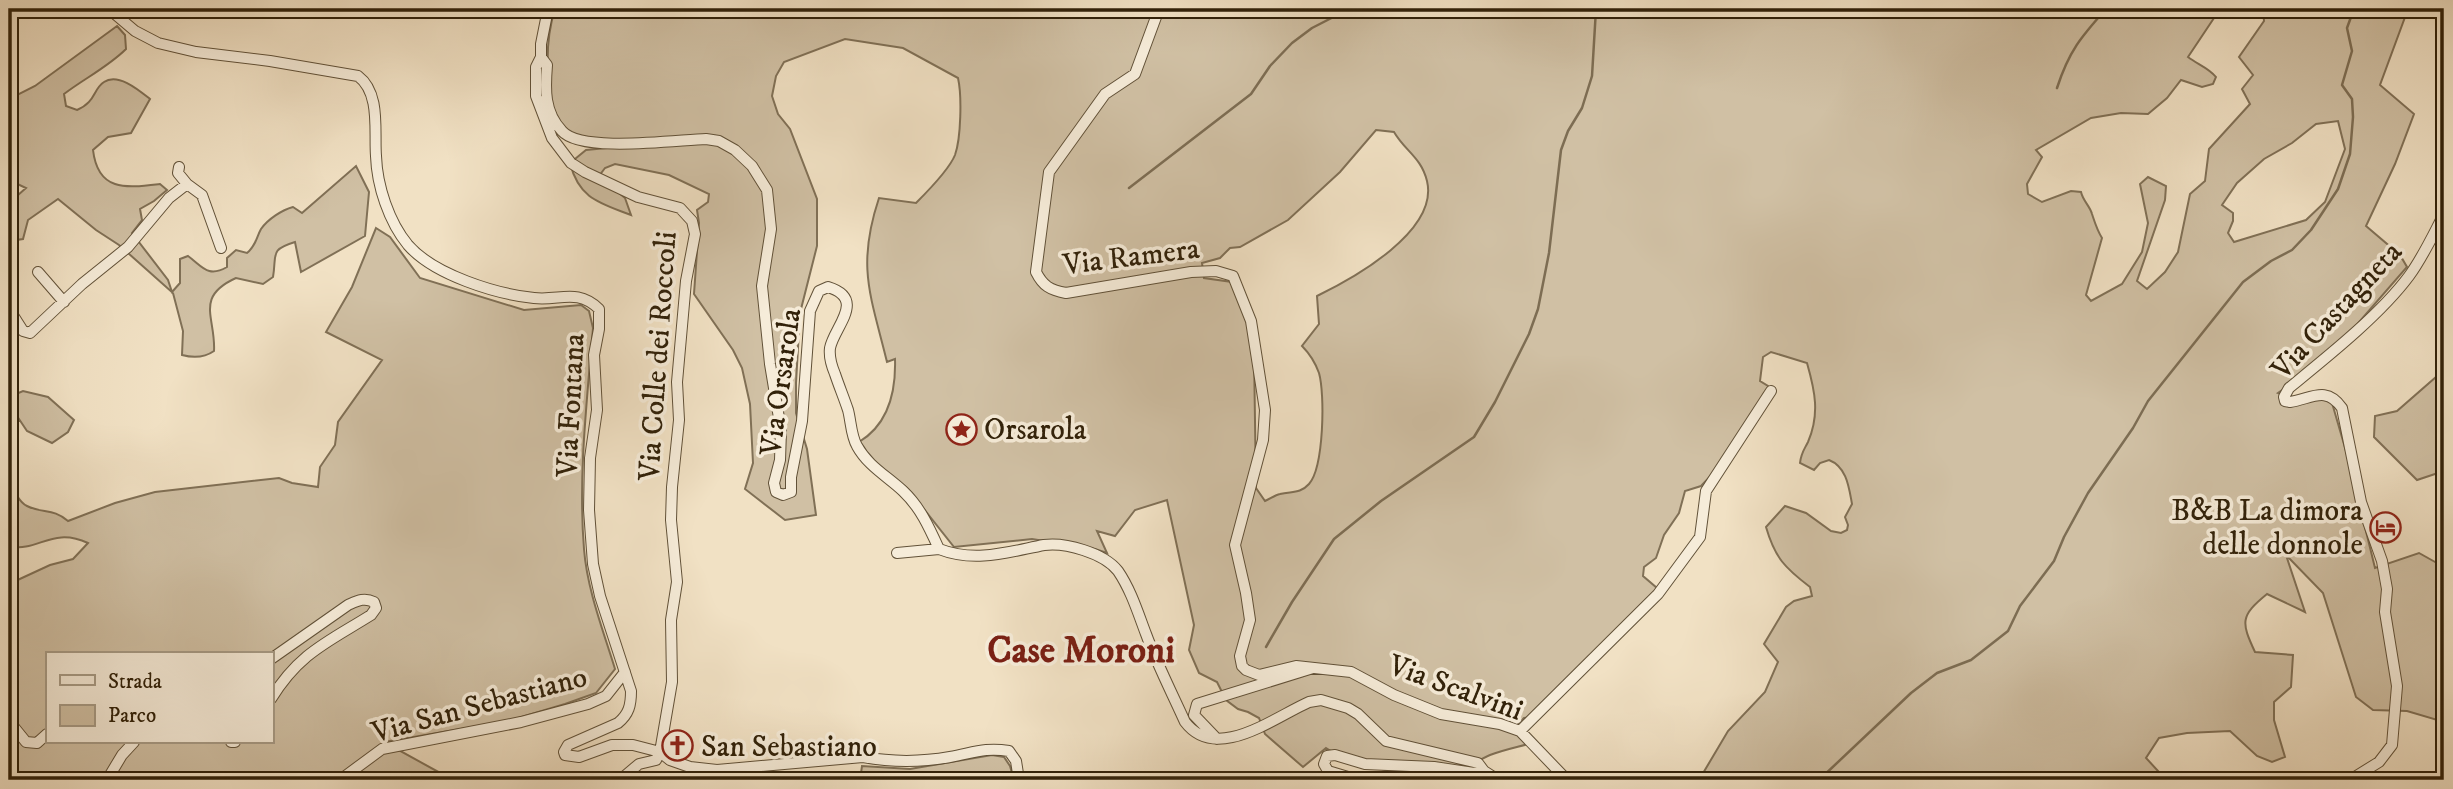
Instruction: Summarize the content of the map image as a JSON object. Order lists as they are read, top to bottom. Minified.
{"streets":{"street":["Via Ramera","Via Castagneta","Via Colle dei Roccoli","Via Orsarola","Via Fontana","Via Scalvini","Via San Sebastiano"]},"crossings":[["Via Ramera","Via Scalvini"],["Via Colle dei Roccoli","Via Orsarola"],["Via Colle dei Roccoli","Via San Sebastiano"],["Via Fontana","Via San Sebastiano"]],"districts":["Case Moroni"],"places":{"place":["Orsarola"],"hotel":["B&B La dimora delle donnole"],"church":["San Sebastiano"]},"legend":["Strada","Parco"]}
